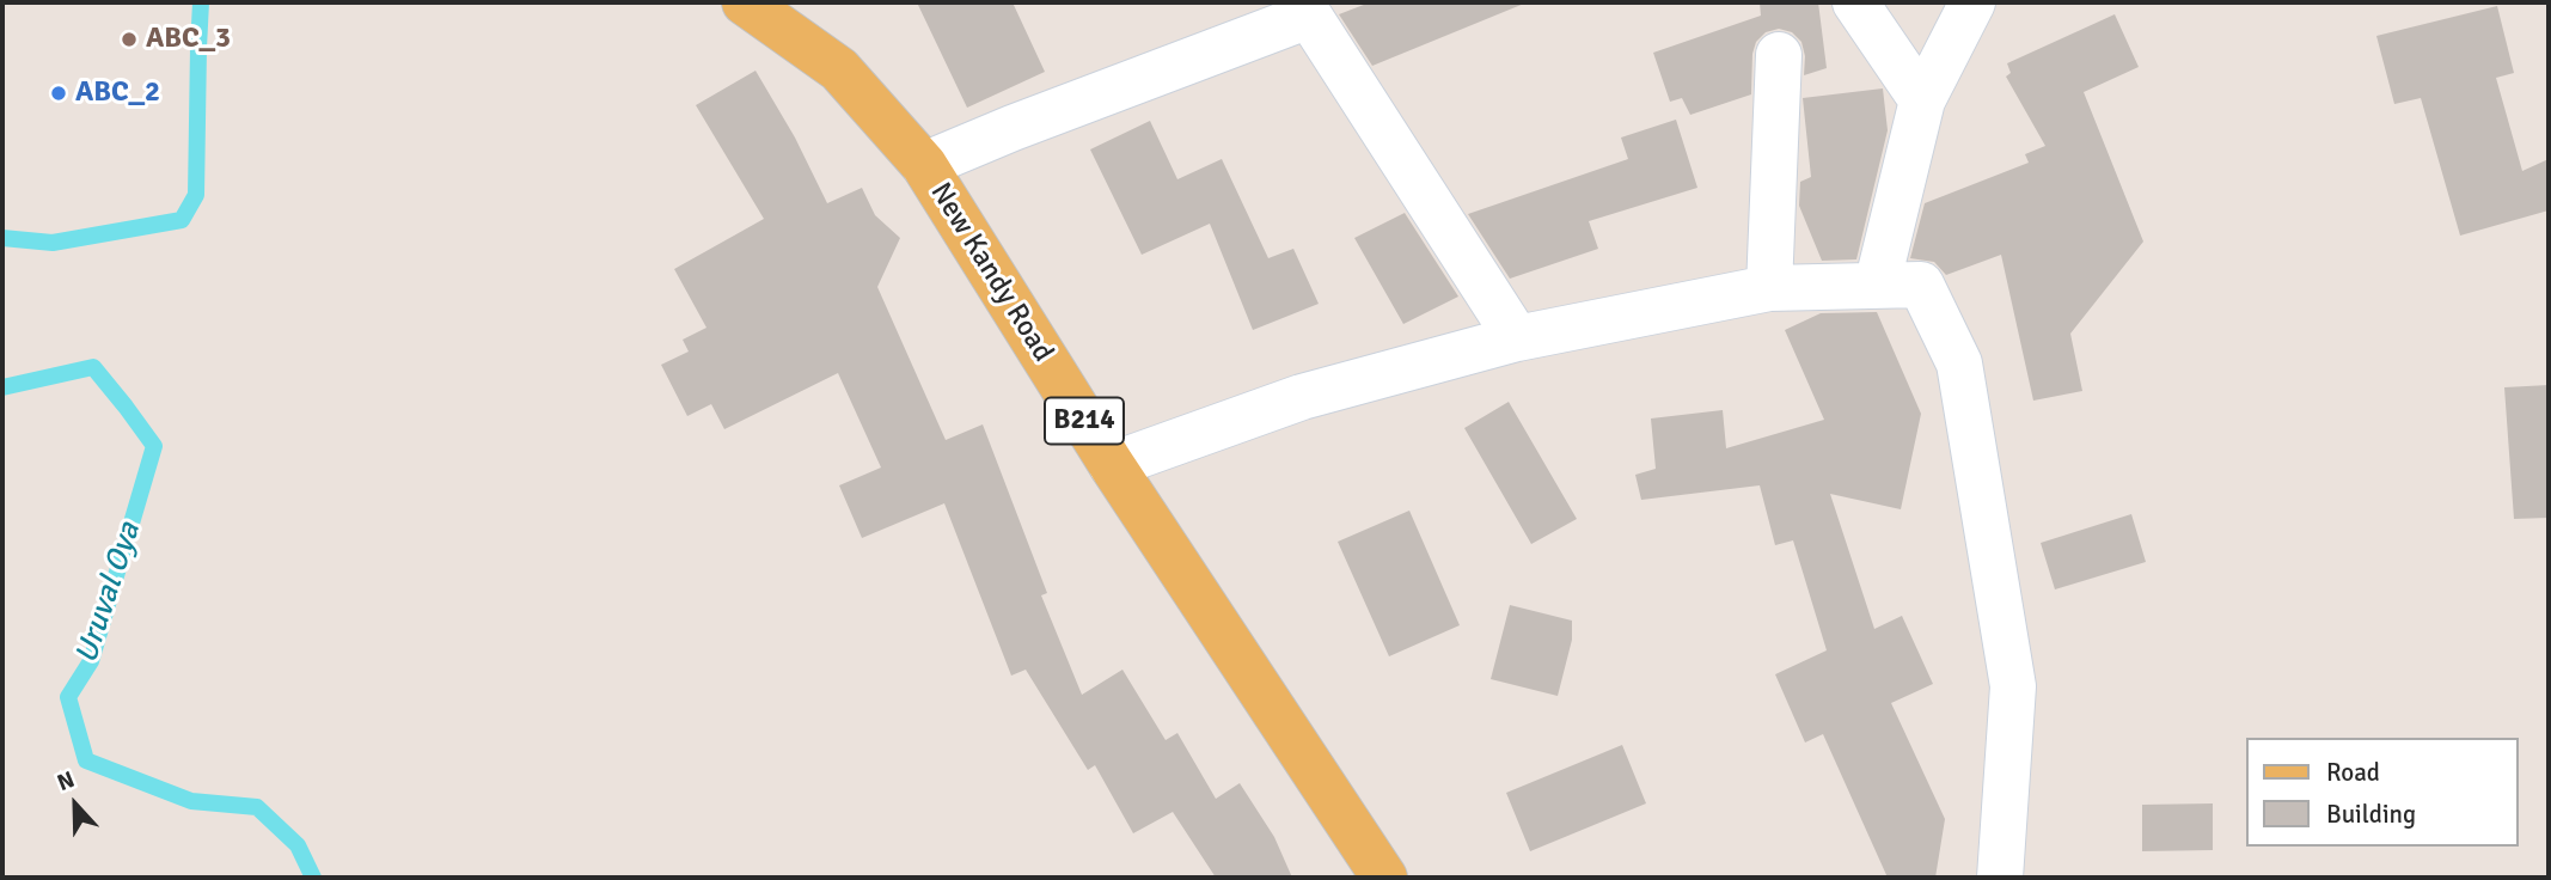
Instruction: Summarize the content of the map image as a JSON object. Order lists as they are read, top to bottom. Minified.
{"streets":{"main road":["New Kandy Road","B214"]},"water":["Uruval Oya"],"places":["ABC_3","ABC_2"],"legend":["Road","Building"],"north":"top"}
